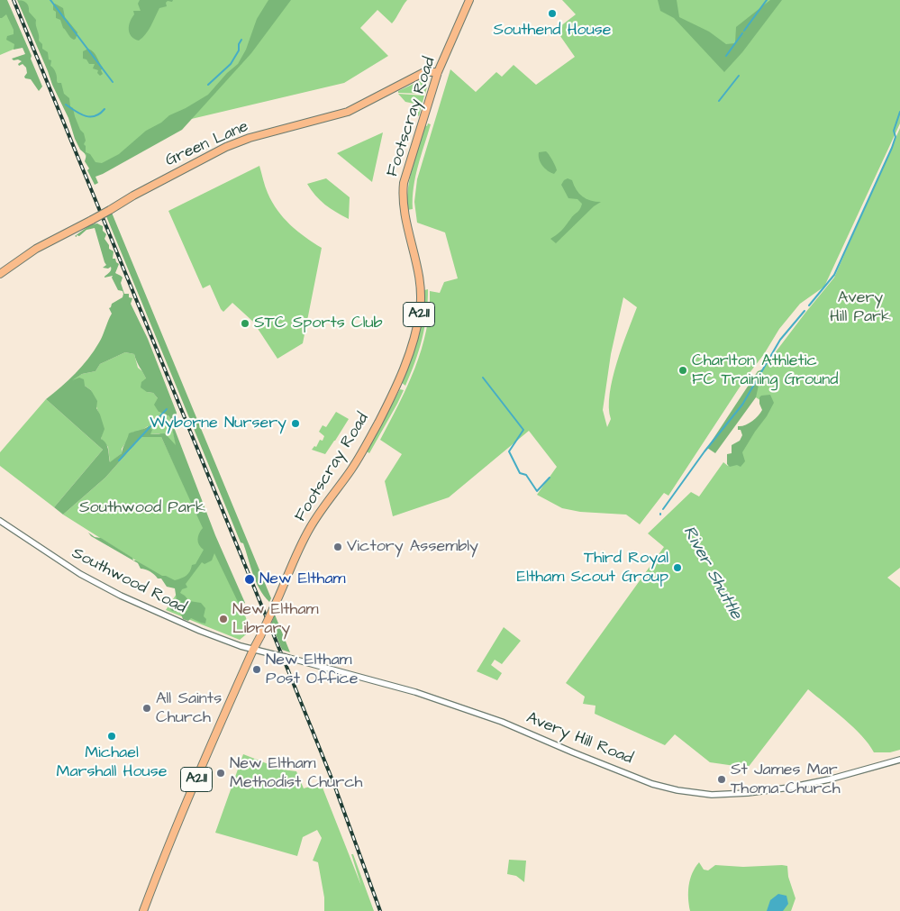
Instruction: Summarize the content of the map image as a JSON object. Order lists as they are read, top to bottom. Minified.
{"streets":{"main road":["Footscray Road","Green Lane","A211"],"street":["Southwood Road","Avery Hill Road"]},"crossings":[["Footscray Road","Green Lane"],["Footscray Road","Southwood Road"],["Footscray Road","Avery Hill Road"],["Southwood Road","Avery Hill Road"]],"water":["River Shuttle"],"parks":["Avery Hill Park","Southwood Park"],"places":["Southend House","STC Sports Club","Charlton Athletic FC Training Ground","Wyborne Nursery","Victory Assembly","Third Royal Eltham Scout Group","New Eltham","New Eltham Library","New Eltham Post Office","All Saints Church","Michael Marshall House","New Eltham Methodist Church","St James Mar Thoma Church"]}
